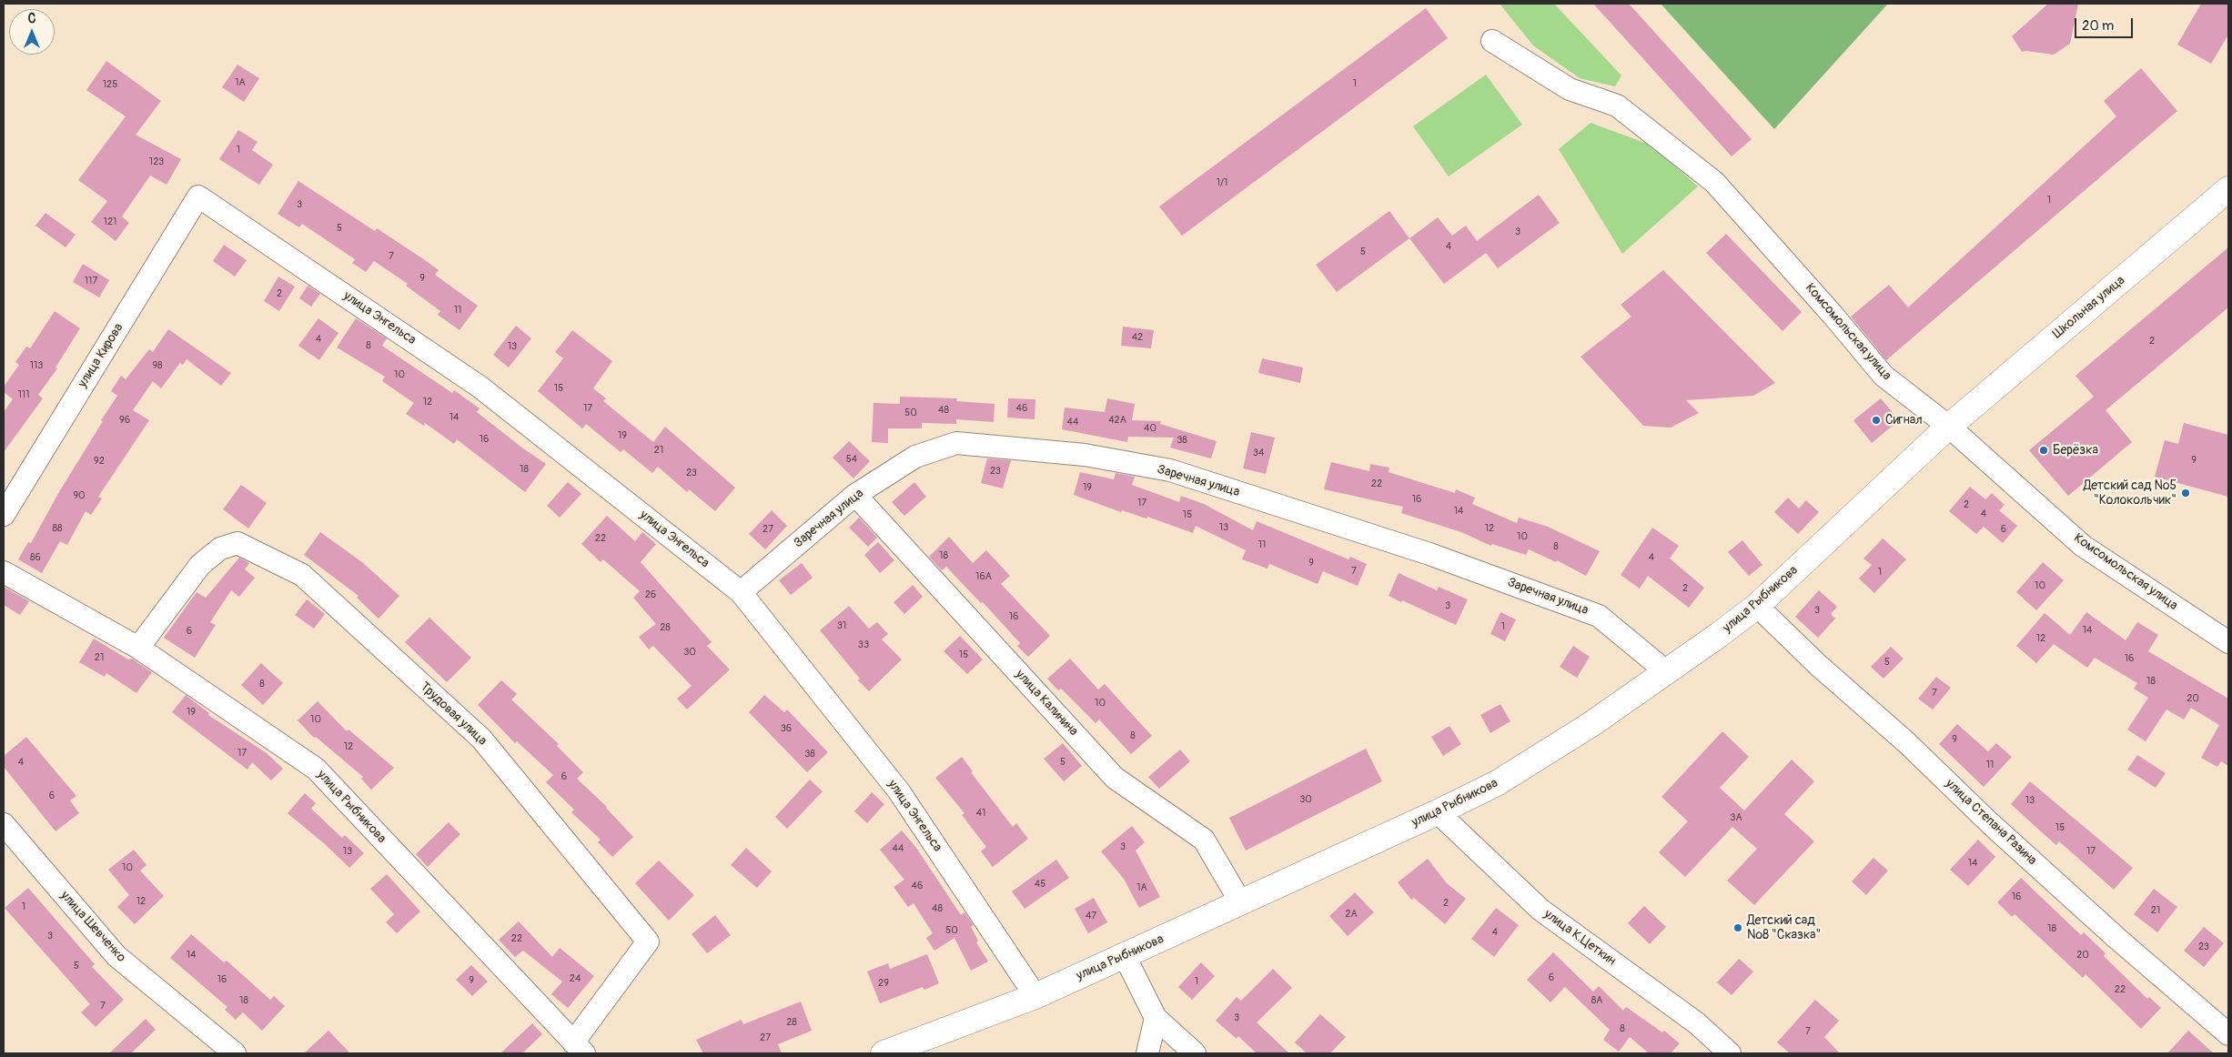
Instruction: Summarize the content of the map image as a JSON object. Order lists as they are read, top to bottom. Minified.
{"streets":{"street":["Школьная улица","улица Энгельса","Комсомольская улица","улица Кирова","Заречная улица","улица Рыбникова","улица Калинина","Трудовая улица","улица Степана Разина","улица Шевченко","улица К.Цеткин"]},"crossings":[["Школьная улица","Комсомольская улица"],["Школьная улица","улица Рыбникова"],["улица Энгельса","улица Кирова"],["улица Энгельса","Заречная улица"],["улица Энгельса","улица Рыбникова"],["Комсомольская улица","улица Рыбникова"],["Заречная улица","улица Рыбникова"],["Заречная улица","улица Калинина"],["улица Рыбникова","улица Калинина"],["улица Рыбникова","Трудовая улица"],["улица Рыбникова","улица Степана Разина"],["улица Рыбникова","улица К.Цеткин"]],"places":["Сигнал","Берёзка","Детский сад №5 \"Колокольчик\"","Детский сад №8 \"Сказка\""],"house_numbers":["1А","1","125","1","123","1/1","1","3","121","5","3","4","5","7","9","117","2","11","42","4","2","8","13","113","98","10","15","111","12","17","46","48","50","14","96","42А","44","40","19","16","38","21","34","54","9","92","18","23","23","22","19","90","16","17","2","14","4","15","13","88","12","27","6","10","22","11","8","18","86","4","9","7","1","16А","10","2","26","3","3","16","31","1","28","14","6","12","33","30","15","21","16","5","18","8","7","20","10","19","10","36","8","9","12","17","38","4","5","11","6","6","30","13","41","3А","15","3","44","13","17","14","10","45","46","1А","16","12","2","1","48","21","2А","47","18","50","4","3","22","23","14","20","5","6","24","16","9","1","29","22","18","8А","7","3","28","8","7","27"],"scale_bar":"20 m","north":"top"}
